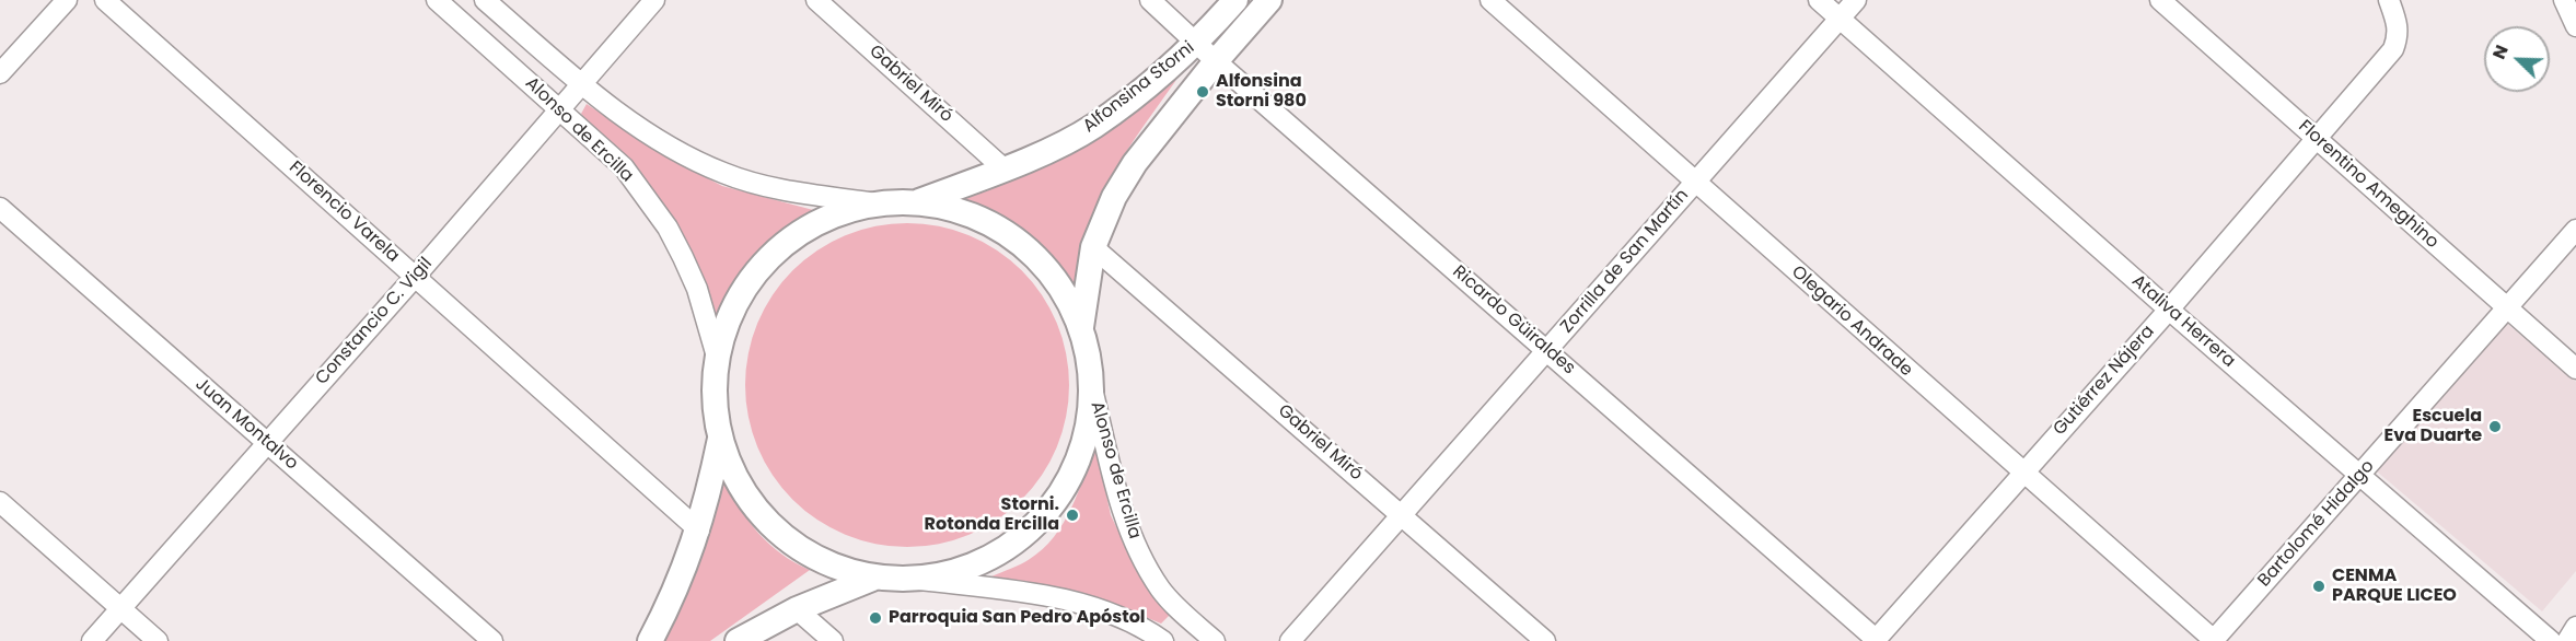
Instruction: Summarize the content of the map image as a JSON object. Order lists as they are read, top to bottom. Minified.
{"streets":{"street":["Gabriel Miró","Alfonsina Storni","Alonso de Ercilla","Florentino Ameghino","Florencio Varela","Zorrilla de San Martín","Ricardo Güiraldes","Constancio C. Vigil","Olegario Andrade","Ataliva Herrera","Gutiérrez Nájera","Juan Montalvo","Bartolomé Hidalgo"]},"crossings":[["Gabriel Miró","Alfonsina Storni"],["Gabriel Miró","Zorrilla de San Martín"],["Alfonsina Storni","Ricardo Güiraldes"],["Alonso de Ercilla","Constancio C. Vigil"],["Florentino Ameghino","Gutiérrez Nájera"],["Florentino Ameghino","Bartolomé Hidalgo"],["Florencio Varela","Constancio C. Vigil"],["Zorrilla de San Martín","Ricardo Güiraldes"],["Zorrilla de San Martín","Olegario Andrade"],["Zorrilla de San Martín","Ataliva Herrera"],["Ricardo Güiraldes","Gutiérrez Nájera"],["Constancio C. Vigil","Juan Montalvo"],["Olegario Andrade","Gutiérrez Nájera"],["Olegario Andrade","Bartolomé Hidalgo"],["Ataliva Herrera","Gutiérrez Nájera"],["Ataliva Herrera","Bartolomé Hidalgo"]],"places":["Alfonsina Storni 980","Escuela Eva Duarte","Storni. Rotonda Ercilla","CENMA PARQUE LICEO","Parroquia San Pedro Apóstol"],"north":"top left"}
